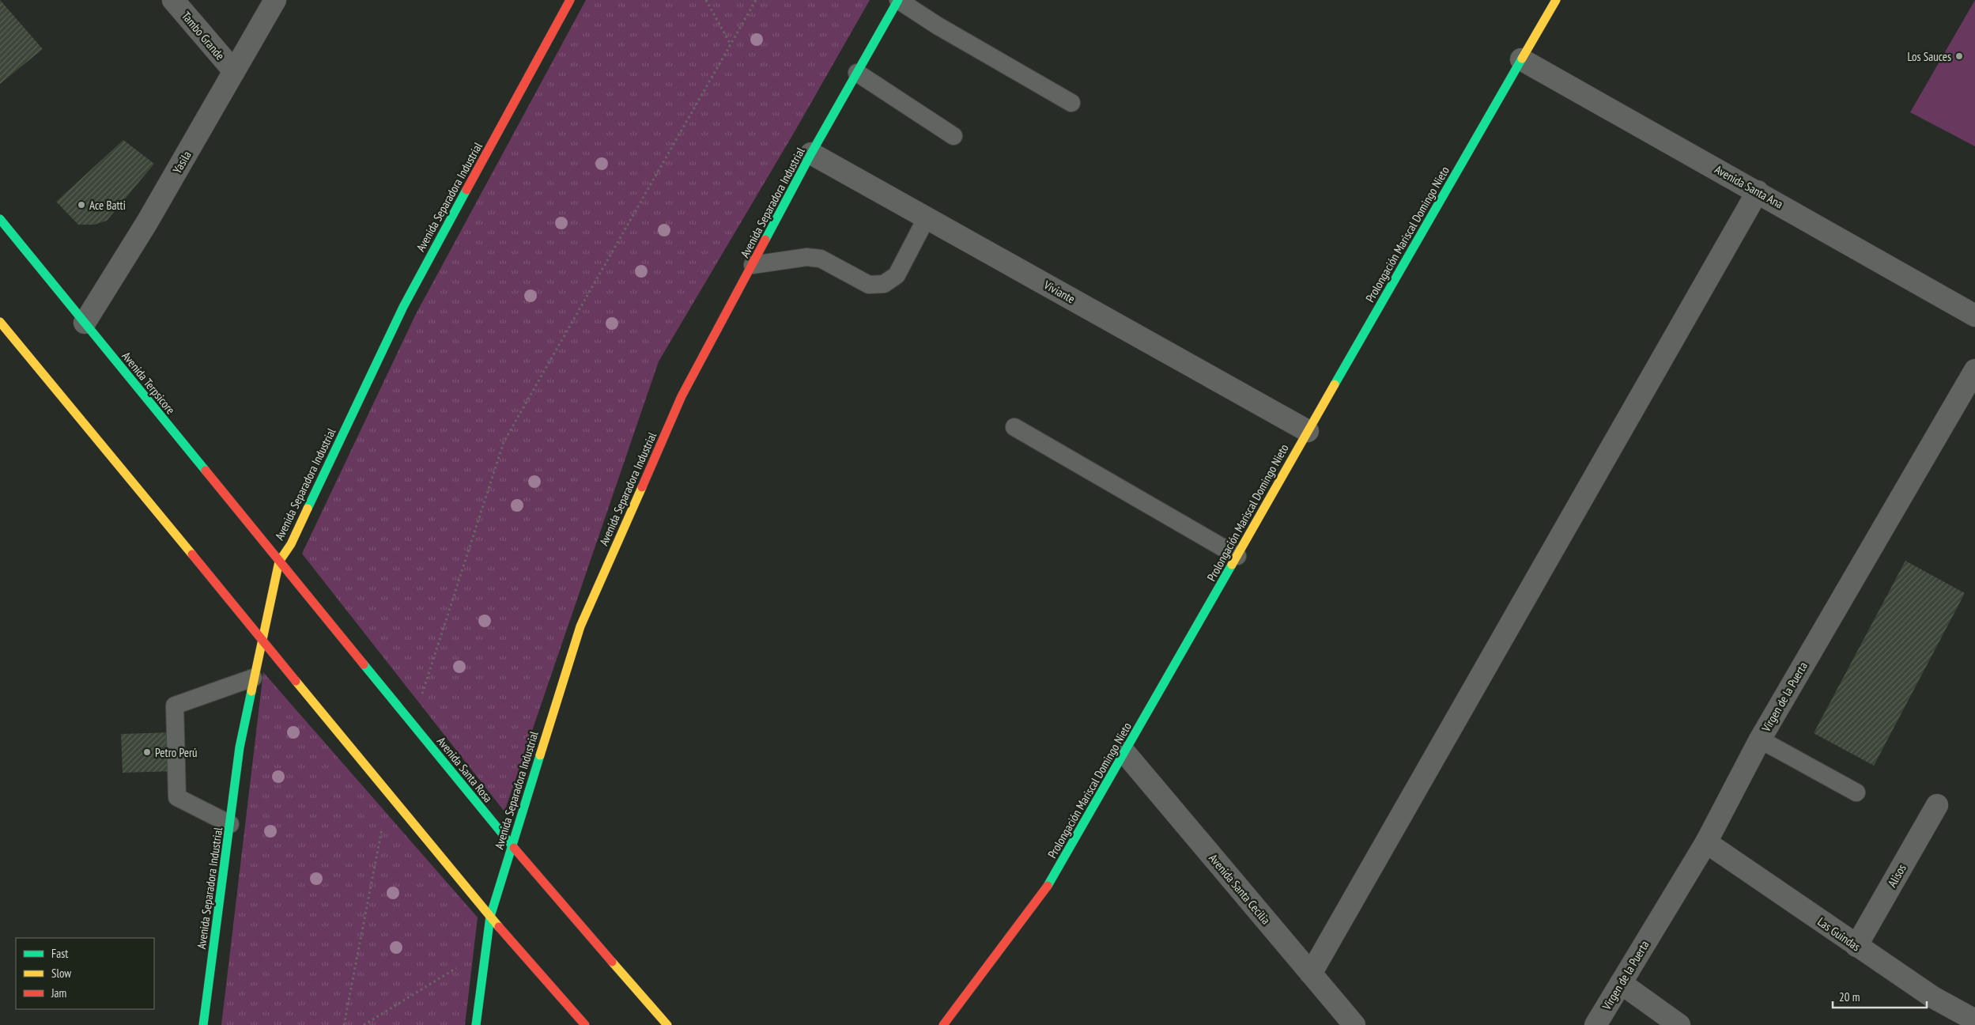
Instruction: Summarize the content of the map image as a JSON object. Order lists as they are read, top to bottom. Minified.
{"streets":{"main road":["Avenida Separadora Industrial","Prolongación Mariscal Domingo Nieto","Avenida Terpsicore","Avenida Santa Rosa"],"street":["Tambo Grande","Yasila","Avenida Santa Ana","Viviante","Virgen de la Puerta","Alisos","Avenida Santa Cecilia","Las Guindas"]},"crossings":[["Tambo Grande","Yasila"],["Yasila","Avenida Terpsicore"],["Avenida Santa Ana","Prolongación Mariscal Domingo Nieto"],["Avenida Separadora Industrial","Viviante"],["Avenida Separadora Industrial","Avenida Terpsicore"],["Avenida Separadora Industrial","Avenida Santa Rosa"],["Prolongación Mariscal Domingo Nieto","Viviante"],["Prolongación Mariscal Domingo Nieto","Avenida Santa Cecilia"],["Avenida Terpsicore","Avenida Santa Rosa"],["Virgen de la Puerta","Las Guindas"],["Alisos","Las Guindas"]],"places":["Los Sauces","Ace Batti","Petro Perú"],"legend":["Fast","Slow","Jam"],"scale_bar":"20 m"}
